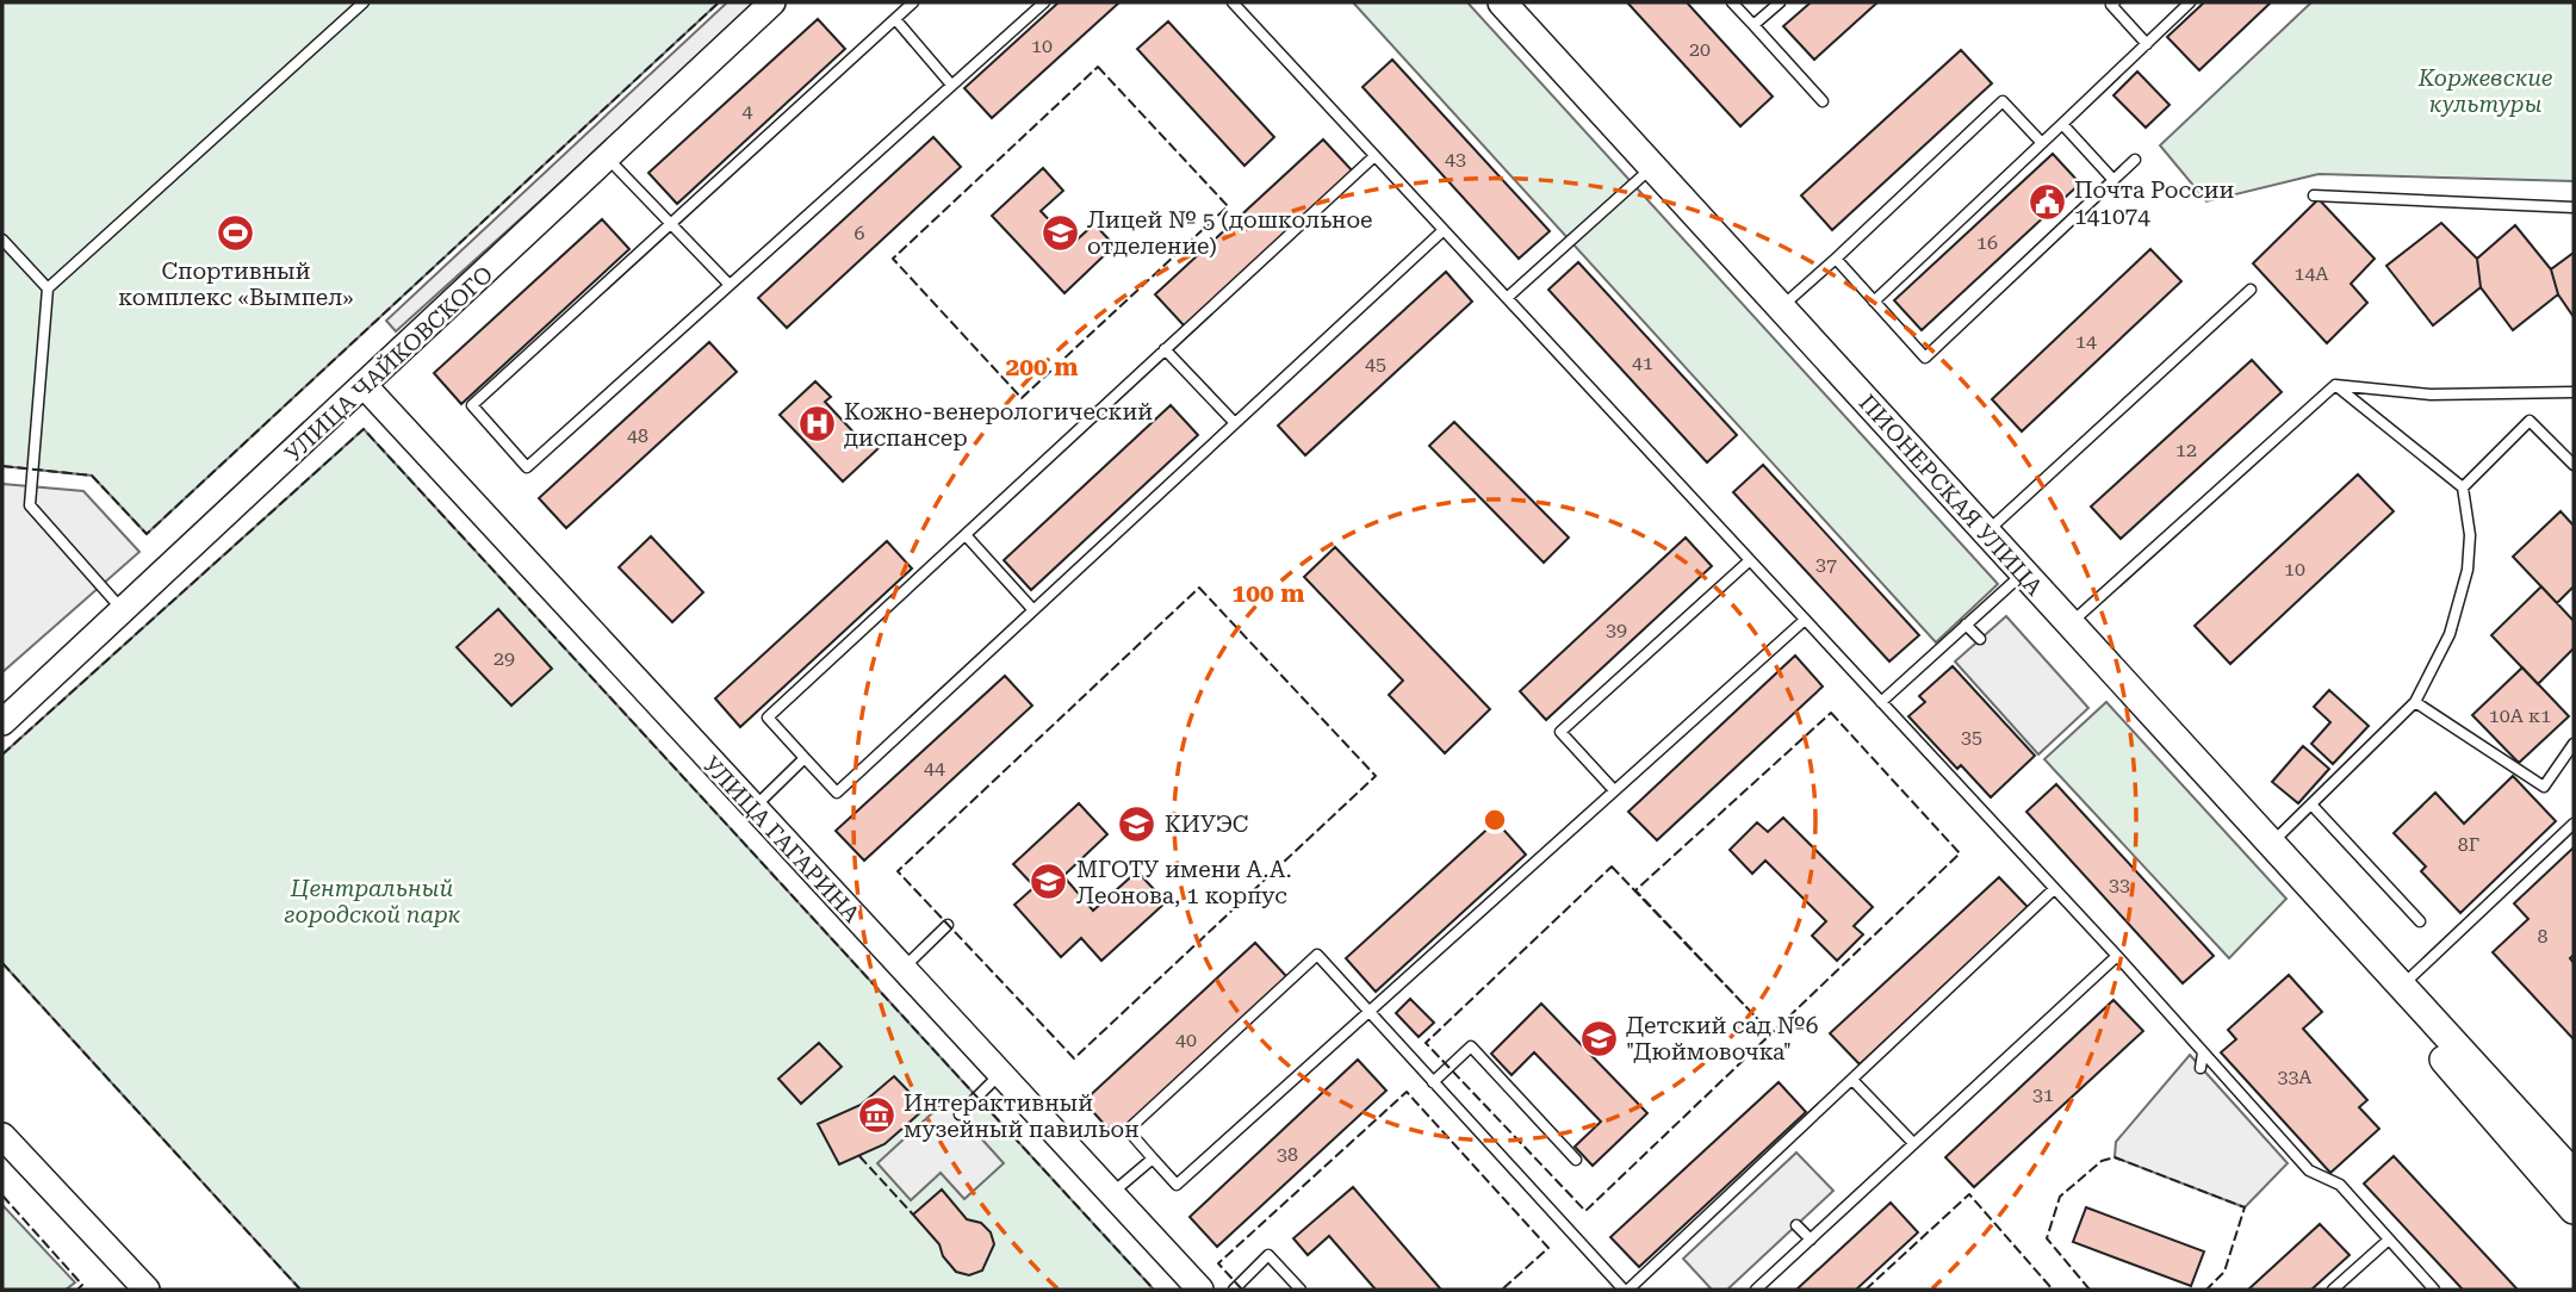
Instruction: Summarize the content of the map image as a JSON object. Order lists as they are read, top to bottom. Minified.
{"streets":{"main road":["ПИОНЕРСКАЯ УЛИЦА"],"street":["УЛИЦА ЧАЙКОВСКОГО","УЛИЦА ГАГАРИНА"]},"crossings":[["УЛИЦА ЧАЙКОВСКОГО","УЛИЦА ГАГАРИНА"]],"parks":["Коржевские культуры","Центральный городской парк"],"places":{"public building":["Почта России 141074"],"school or university":["Лицей № 5 (дошкольное отделение)","КИУЭС","МГОТУ имени А.А. Леонова, 1 корпус","Детский сад №6 \"Дюймовочка\""],"sports":["Спортивный комплекс «Вымпел»"],"hospital":["Кожно-венерологический диспансер"],"museum":["Интерактивный музейный павильон"]},"house_numbers":["10","20","4","43","6","16","14А","14","41","45","48","12","37","10","39","29","10А к1","35","44","8Г","33","8","40","33А","31","38"],"rings":["200 m","100 m"]}
